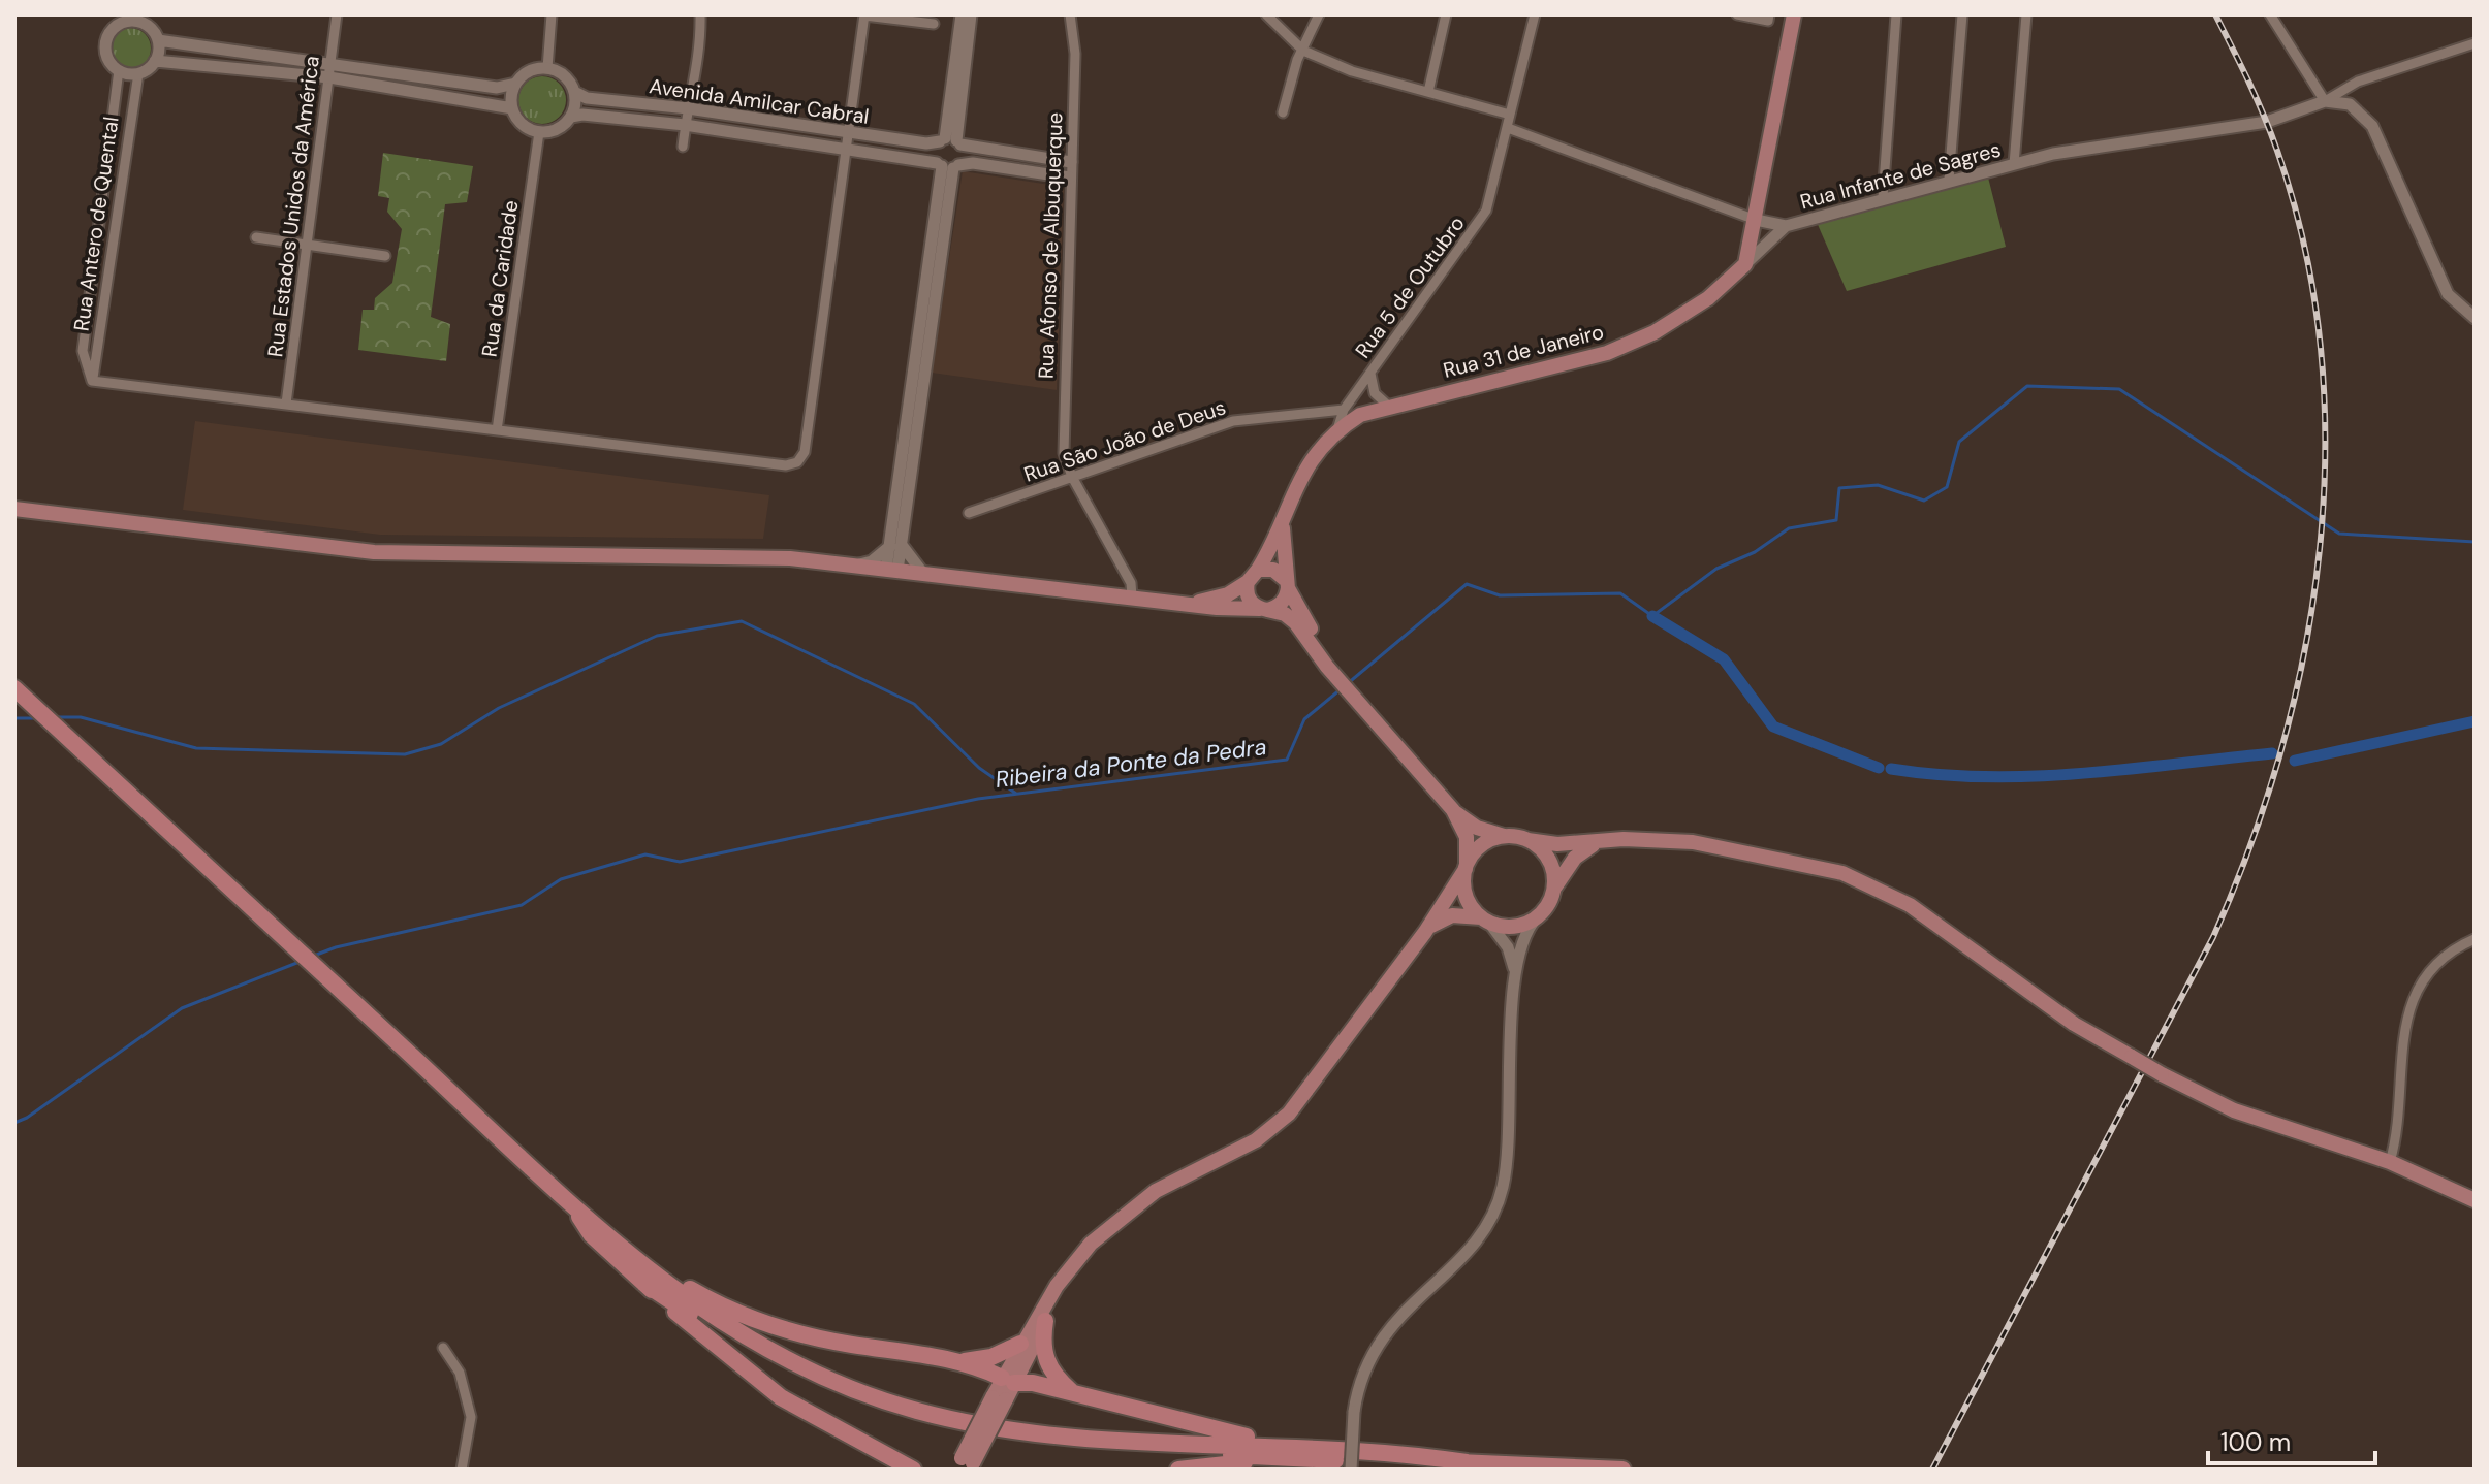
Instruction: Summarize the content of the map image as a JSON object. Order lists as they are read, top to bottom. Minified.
{"streets":{"main road":["Rua 31 de Janeiro"],"street":["Avenida Amilcar Cabral","Rua Infante de Sagres","Rua Estados Unidos da América","Rua Antero de Quental","Rua Afonso de Albuquerque","Rua da Caridade","Rua 5 de Outubro","Rua São João de Deus"]},"crossings":[["Avenida Amilcar Cabral","Rua Afonso de Albuquerque"],["Avenida Amilcar Cabral","Rua da Caridade"],["Rua Infante de Sagres","Rua 5 de Outubro"],["Rua Infante de Sagres","Rua 31 de Janeiro"],["Rua Afonso de Albuquerque","Rua São João de Deus"],["Rua 5 de Outubro","Rua 31 de Janeiro"],["Rua 5 de Outubro","Rua São João de Deus"]],"water":["Ribeira da Ponte da Pedra"],"scale_bar":"100 m"}
